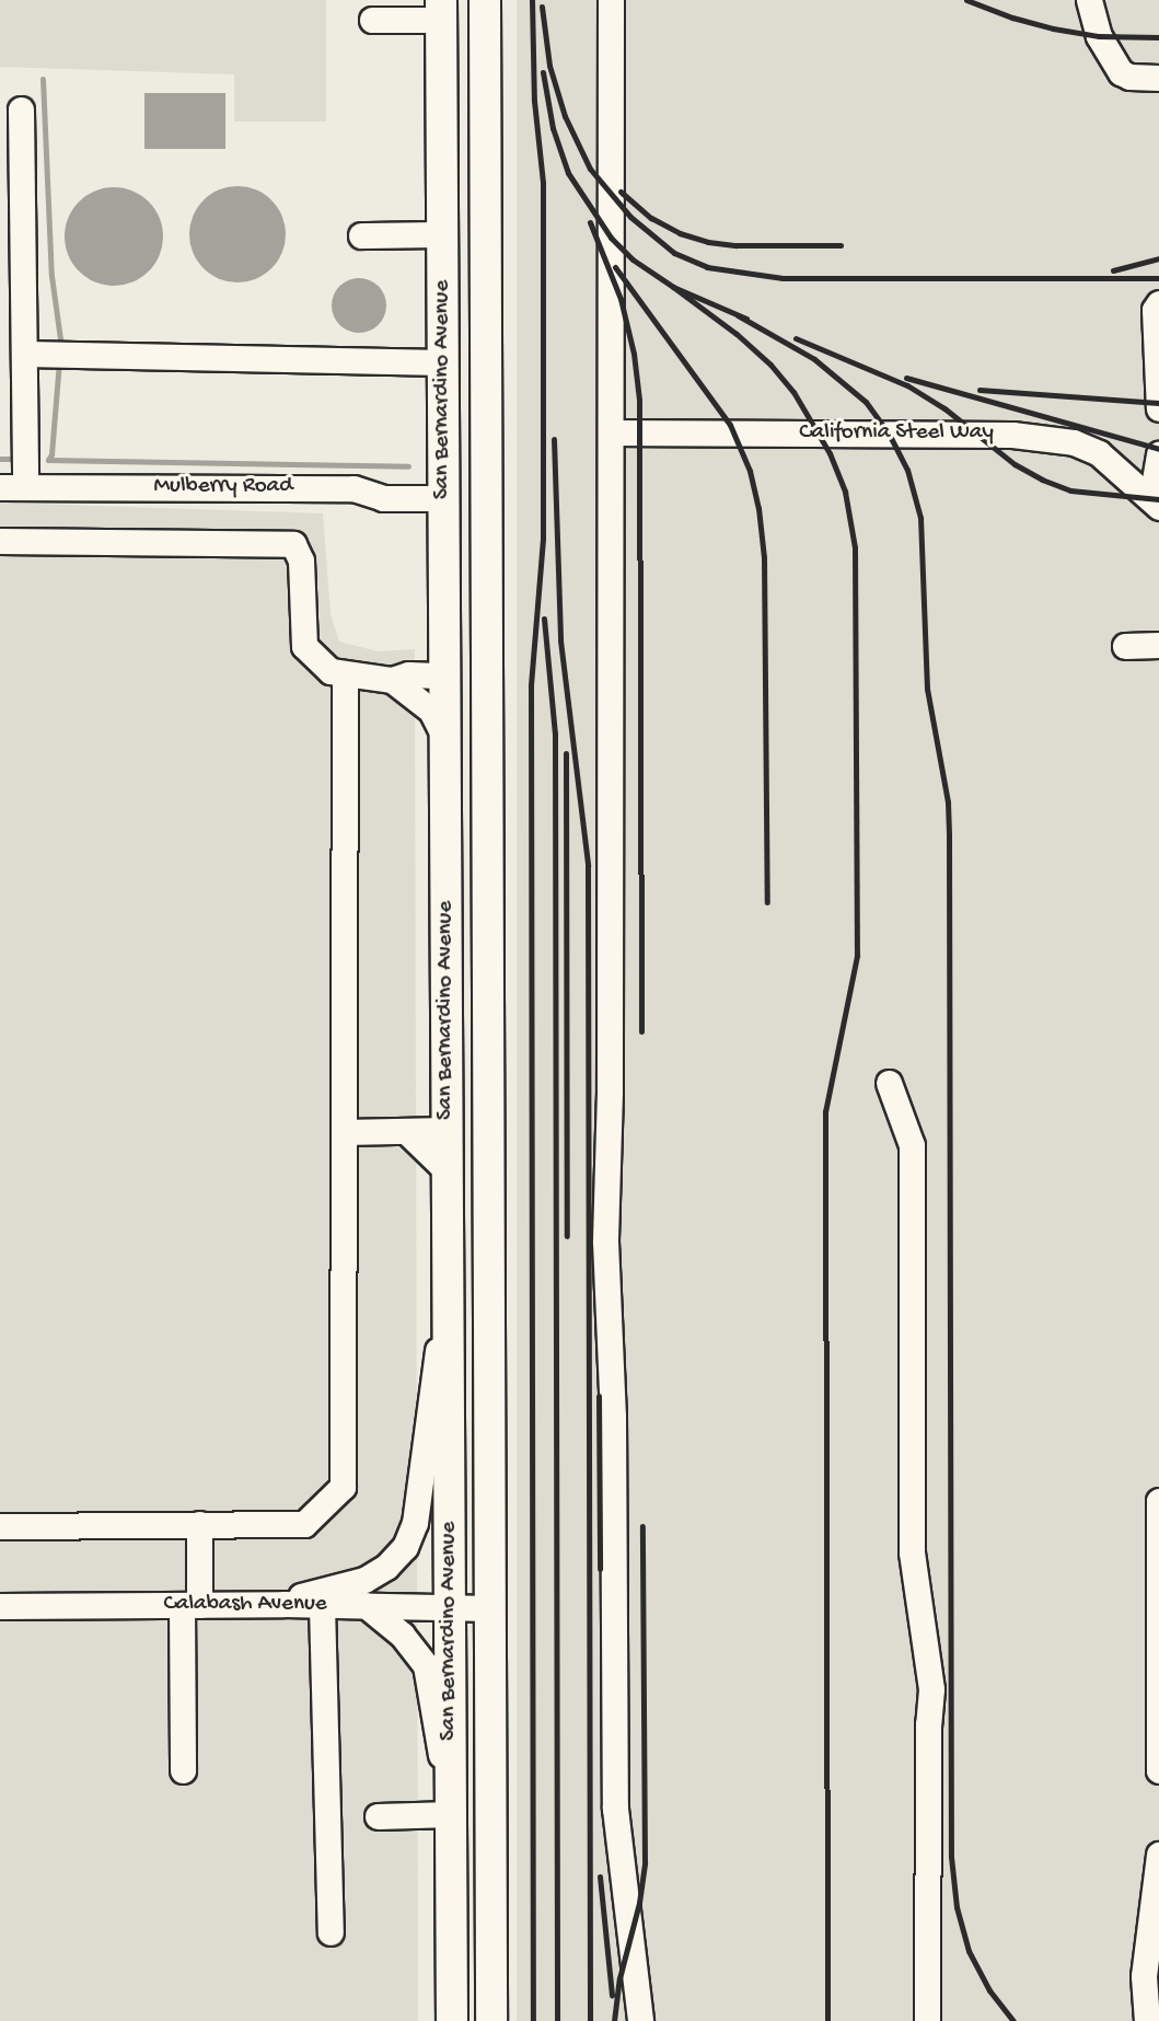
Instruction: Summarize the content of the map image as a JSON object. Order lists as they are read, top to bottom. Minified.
{"streets":{"main road":["San Bernardino Avenue"],"street":["California Steel Way","Mulberry Road","Calabash Avenue"]},"crossings":[["San Bernardino Avenue","Mulberry Road"],["San Bernardino Avenue","Calabash Avenue"]]}
